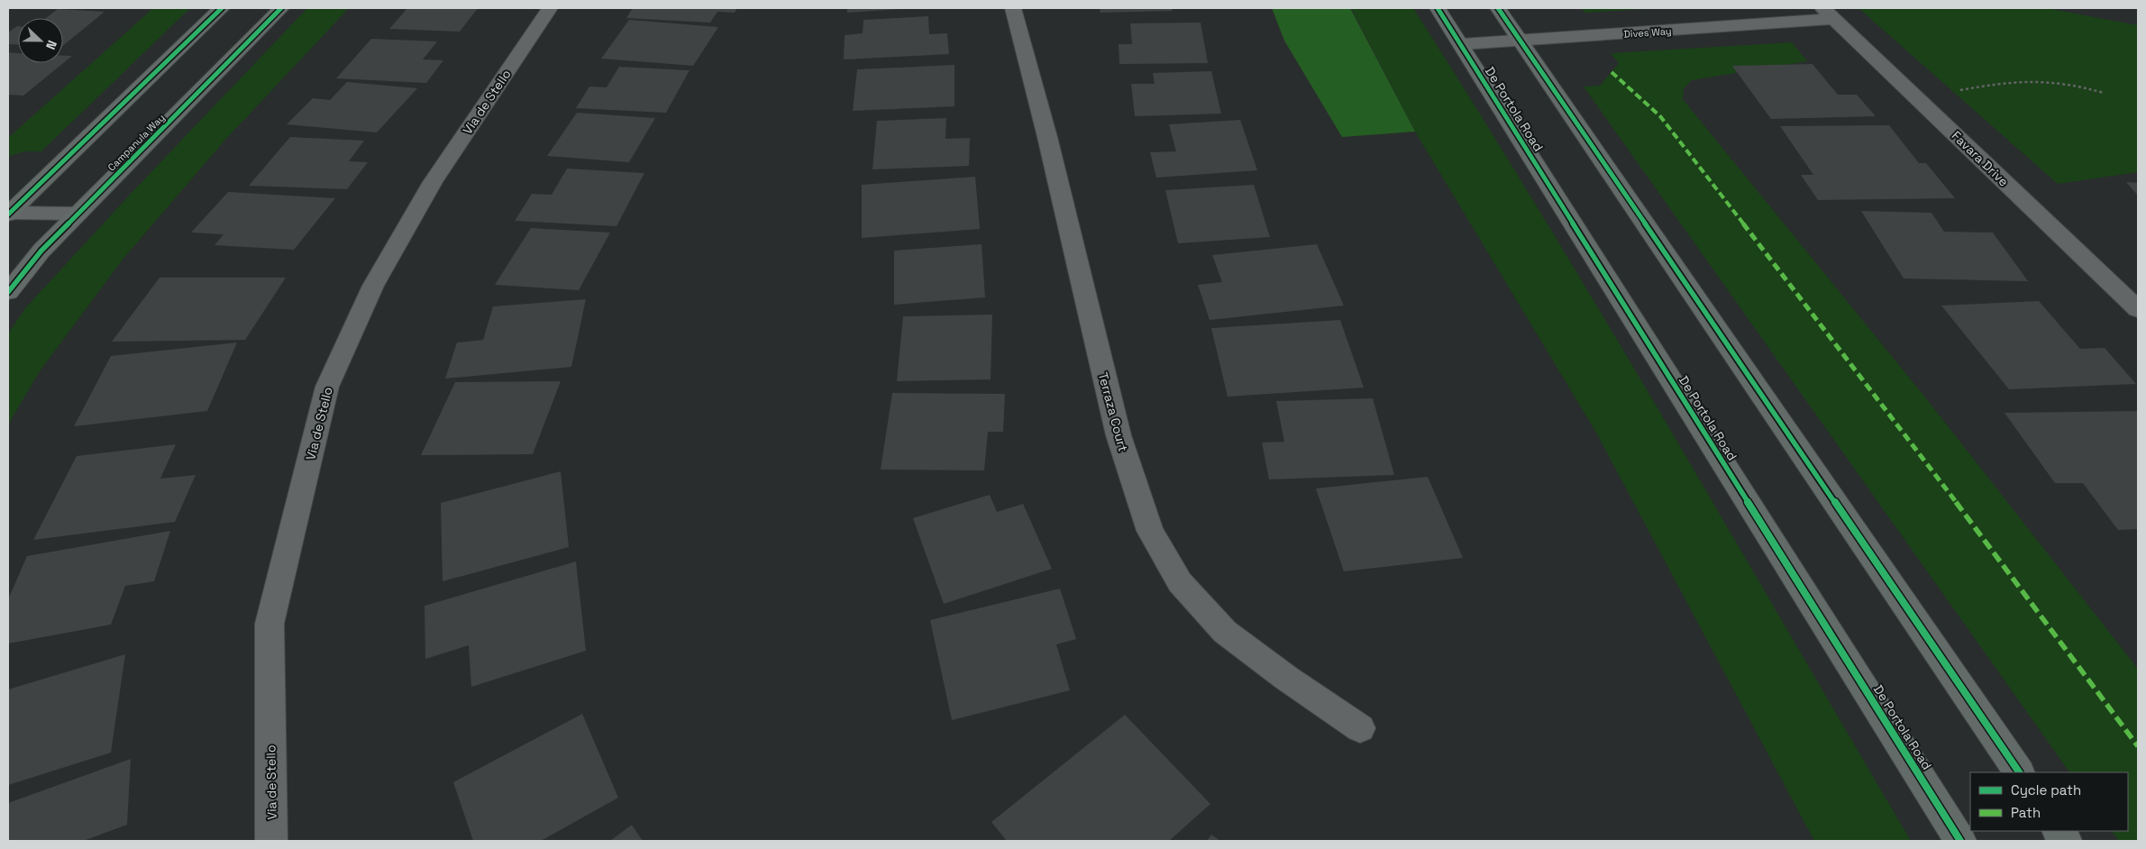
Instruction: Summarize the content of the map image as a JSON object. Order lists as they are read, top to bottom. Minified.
{"streets":{"main road":["De Portola Road","Campanula Way"],"street":["Dives Way","Via de Stello","Favara Drive","Terraza Court"]},"crossings":[["Dives Way","De Portola Road"],["Dives Way","Favara Drive"]],"legend":["Cycle path","Path"],"north":"right"}
